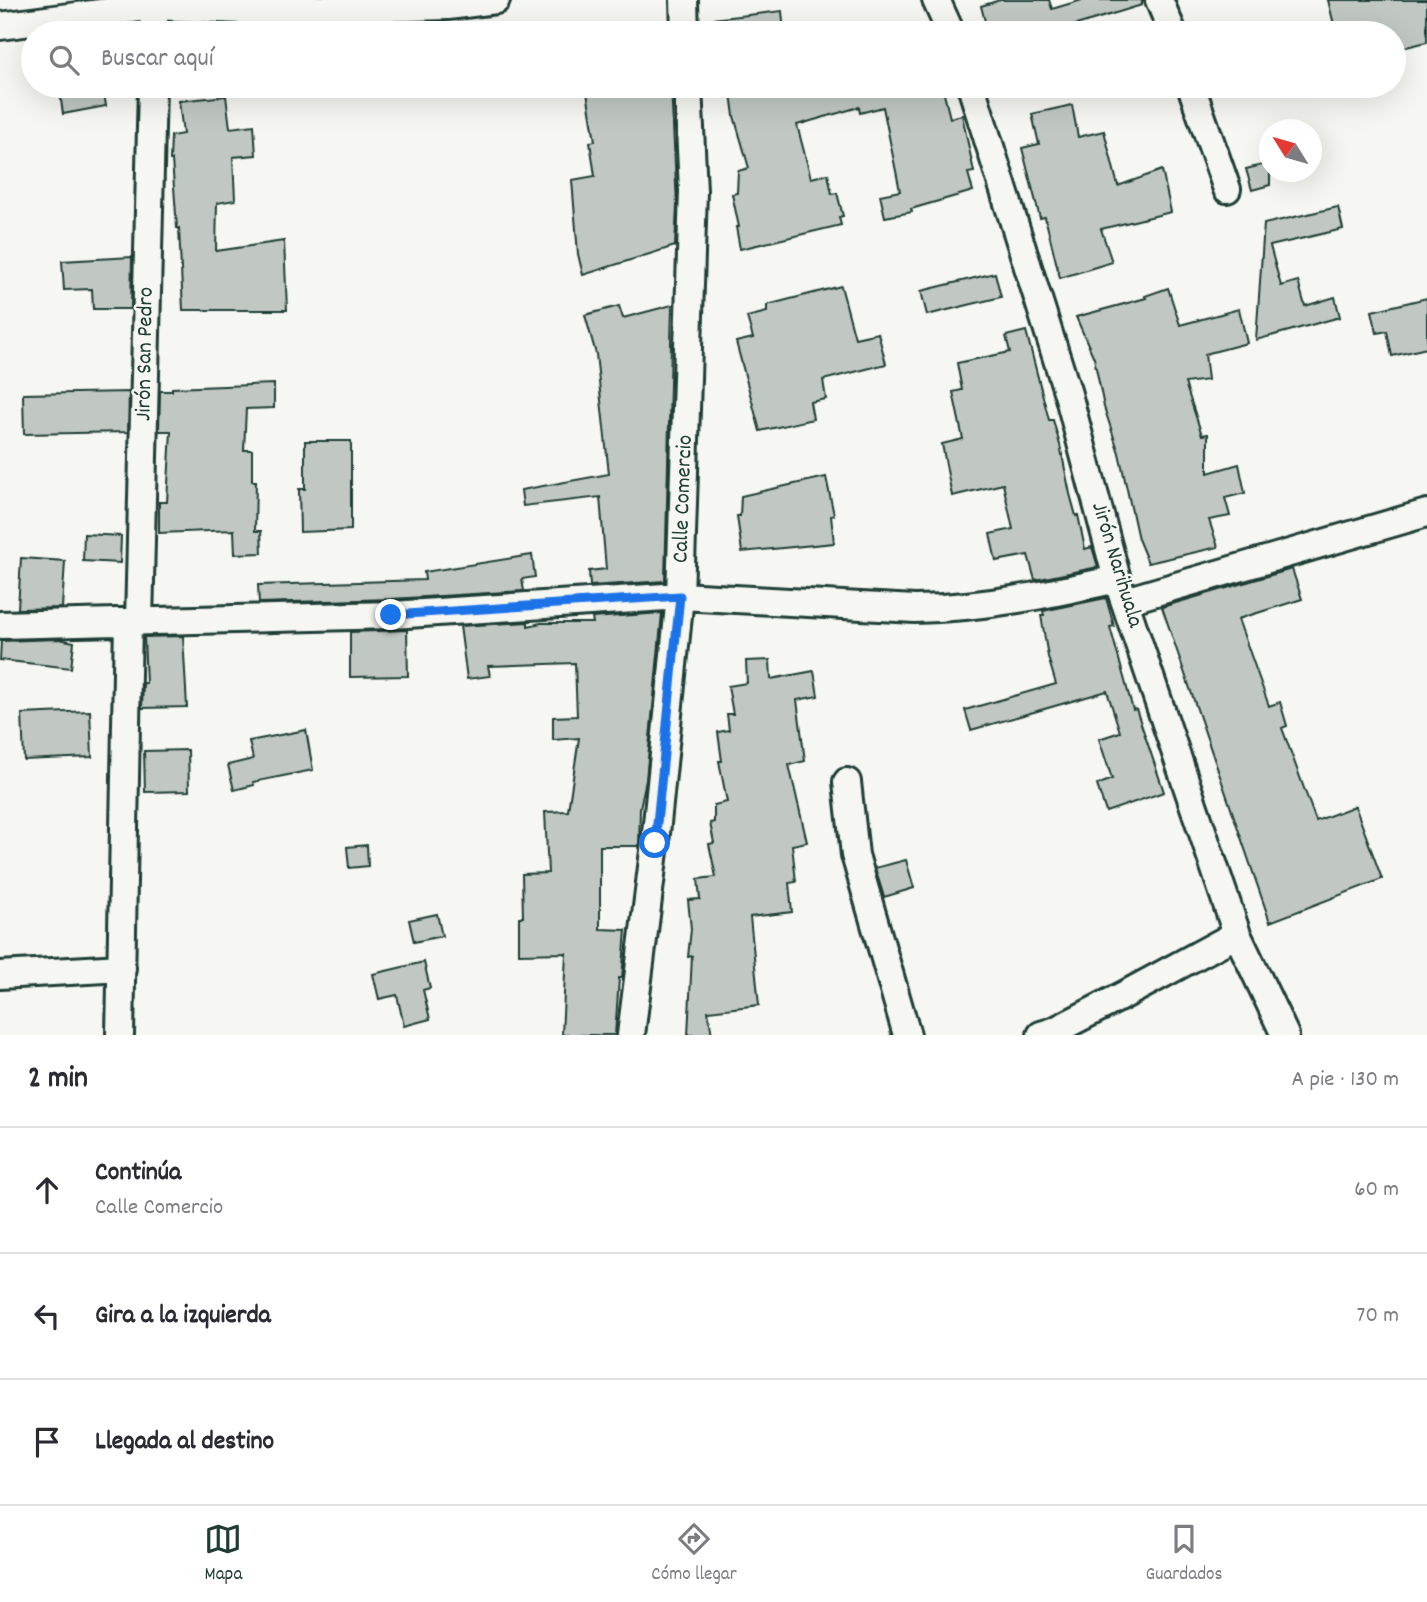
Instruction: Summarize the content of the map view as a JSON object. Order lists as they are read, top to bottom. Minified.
{"streets":{"street":["Jirón San Pedro","Calle Comercio","Jirón Narihuala"]},"north":"top left","page":{"search":"Buscar aquí","heading":["2 min","A pie · 130 m"],"list":[["Continúa","Calle Comercio","60 m"],["Gira a la izquierda","70 m"],"Llegada al destino"],"nav":["Mapa","Cómo llegar","Guardados"]}}
